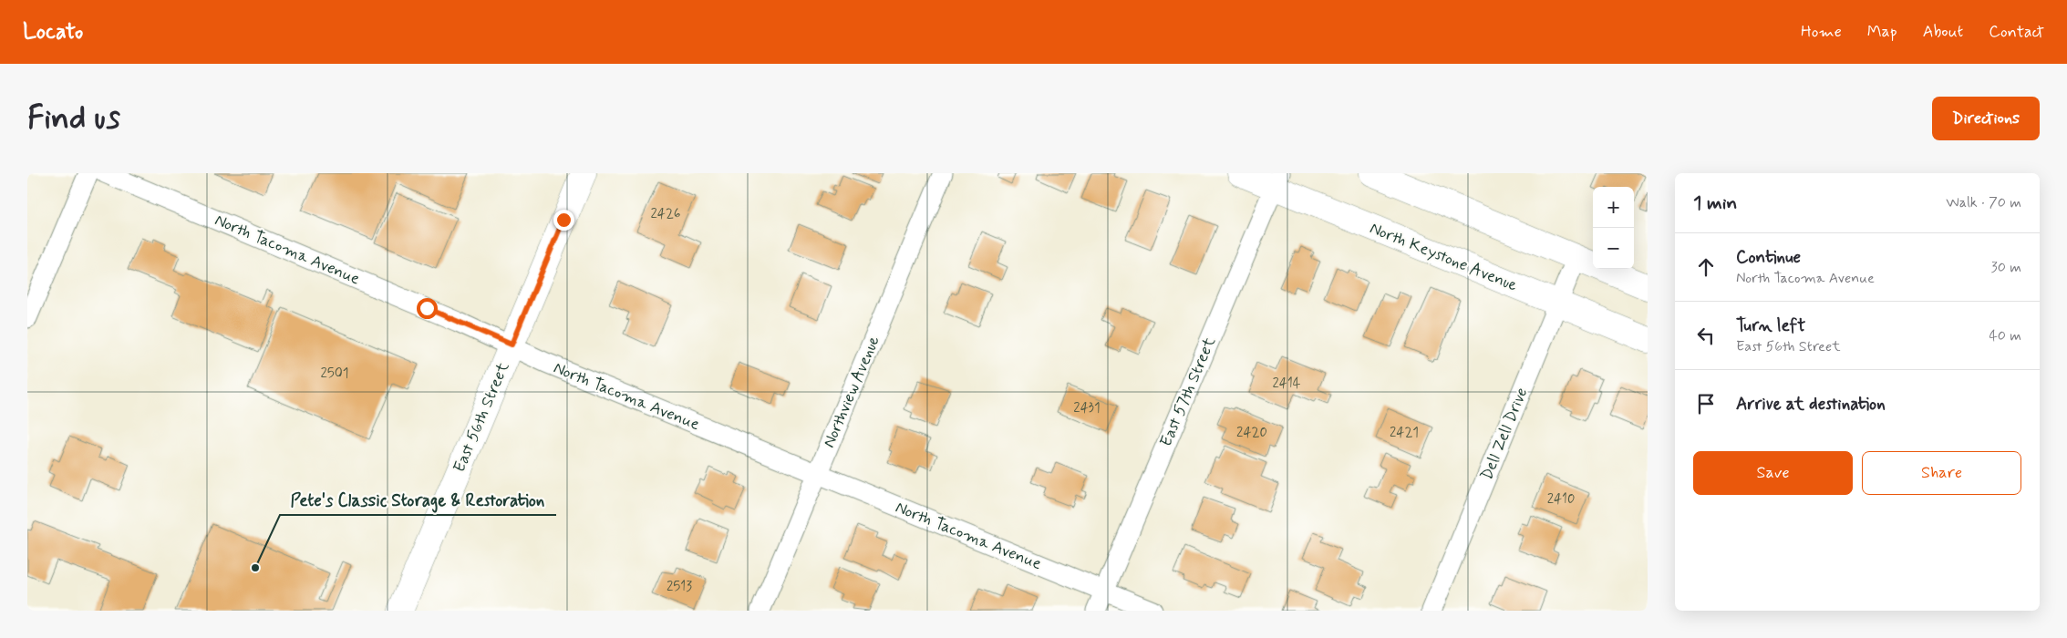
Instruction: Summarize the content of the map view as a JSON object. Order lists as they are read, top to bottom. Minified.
{"streets":{"main road":["North Keystone Avenue","East 56th Street"],"street":["North Tacoma Avenue","Northview Avenue","East 57th Street","Dell Zell Drive"]},"crossings":[["North Tacoma Avenue","Northview Avenue"],["North Tacoma Avenue","East 57th Street"],["North Tacoma Avenue","East 56th Street"],["North Keystone Avenue","East 57th Street"],["North Keystone Avenue","Dell Zell Drive"]],"places":["Pete's Classic Storage & Restoration"],"house_numbers":["2426","2501","2414","2431","2420","2421","2410","2513"],"page":{"header":"Locato","nav":["Home","Map","About","Contact"],"buttons":["Directions",["Save","Share"]],"title":"Find us","heading":["1 min","Walk · 70 m"],"map_buttons":["+","−"],"list":[["Continue","North Tacoma Avenue","30 m"],["Turn left","East 56th Street","40 m"],"Arrive at destination"]}}
